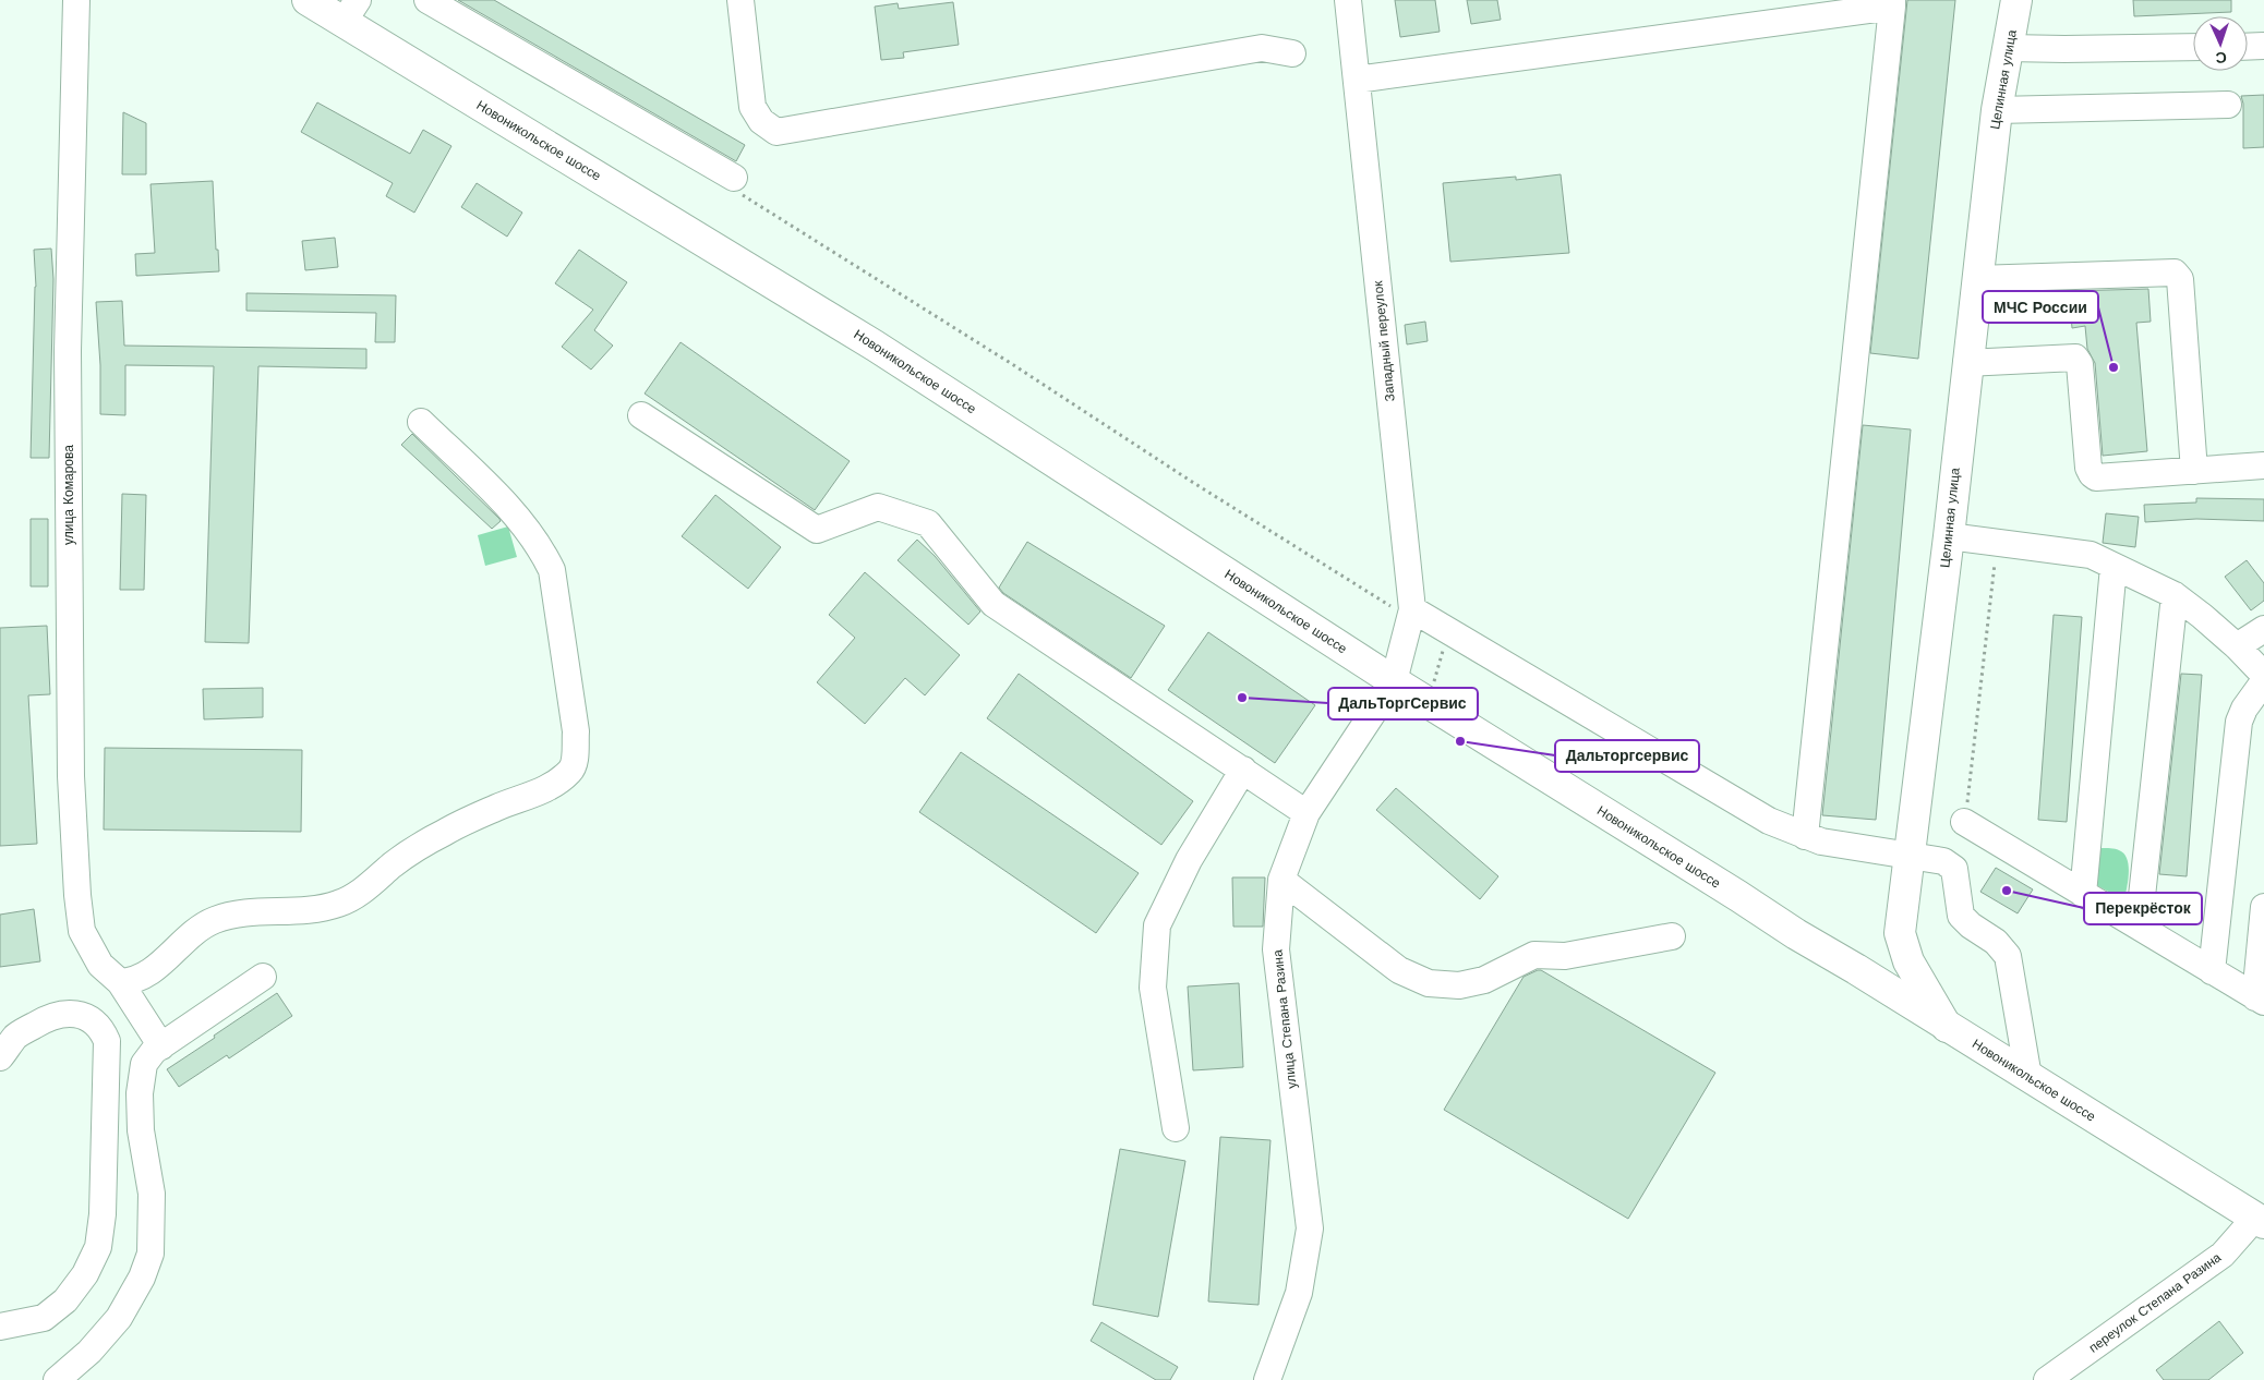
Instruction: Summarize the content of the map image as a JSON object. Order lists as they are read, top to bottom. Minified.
{"streets":{"main road":["Целинная улица","Новоникольское шоссе"],"street":["Западный переулок","улица Комарова","улица Степана Разина","переулок Степана Разина"]},"crossings":[["Целинная улица","Новоникольское шоссе"],["Новоникольское шоссе","Западный переулок"],["Новоникольское шоссе","улица Степана Разина"],["Новоникольское шоссе","переулок Степана Разина"],["Западный переулок","улица Степана Разина"]],"places":["МЧС России","ДальТоргСервис","Дальторгсервис","Перекрёсток"],"north":"bottom"}
